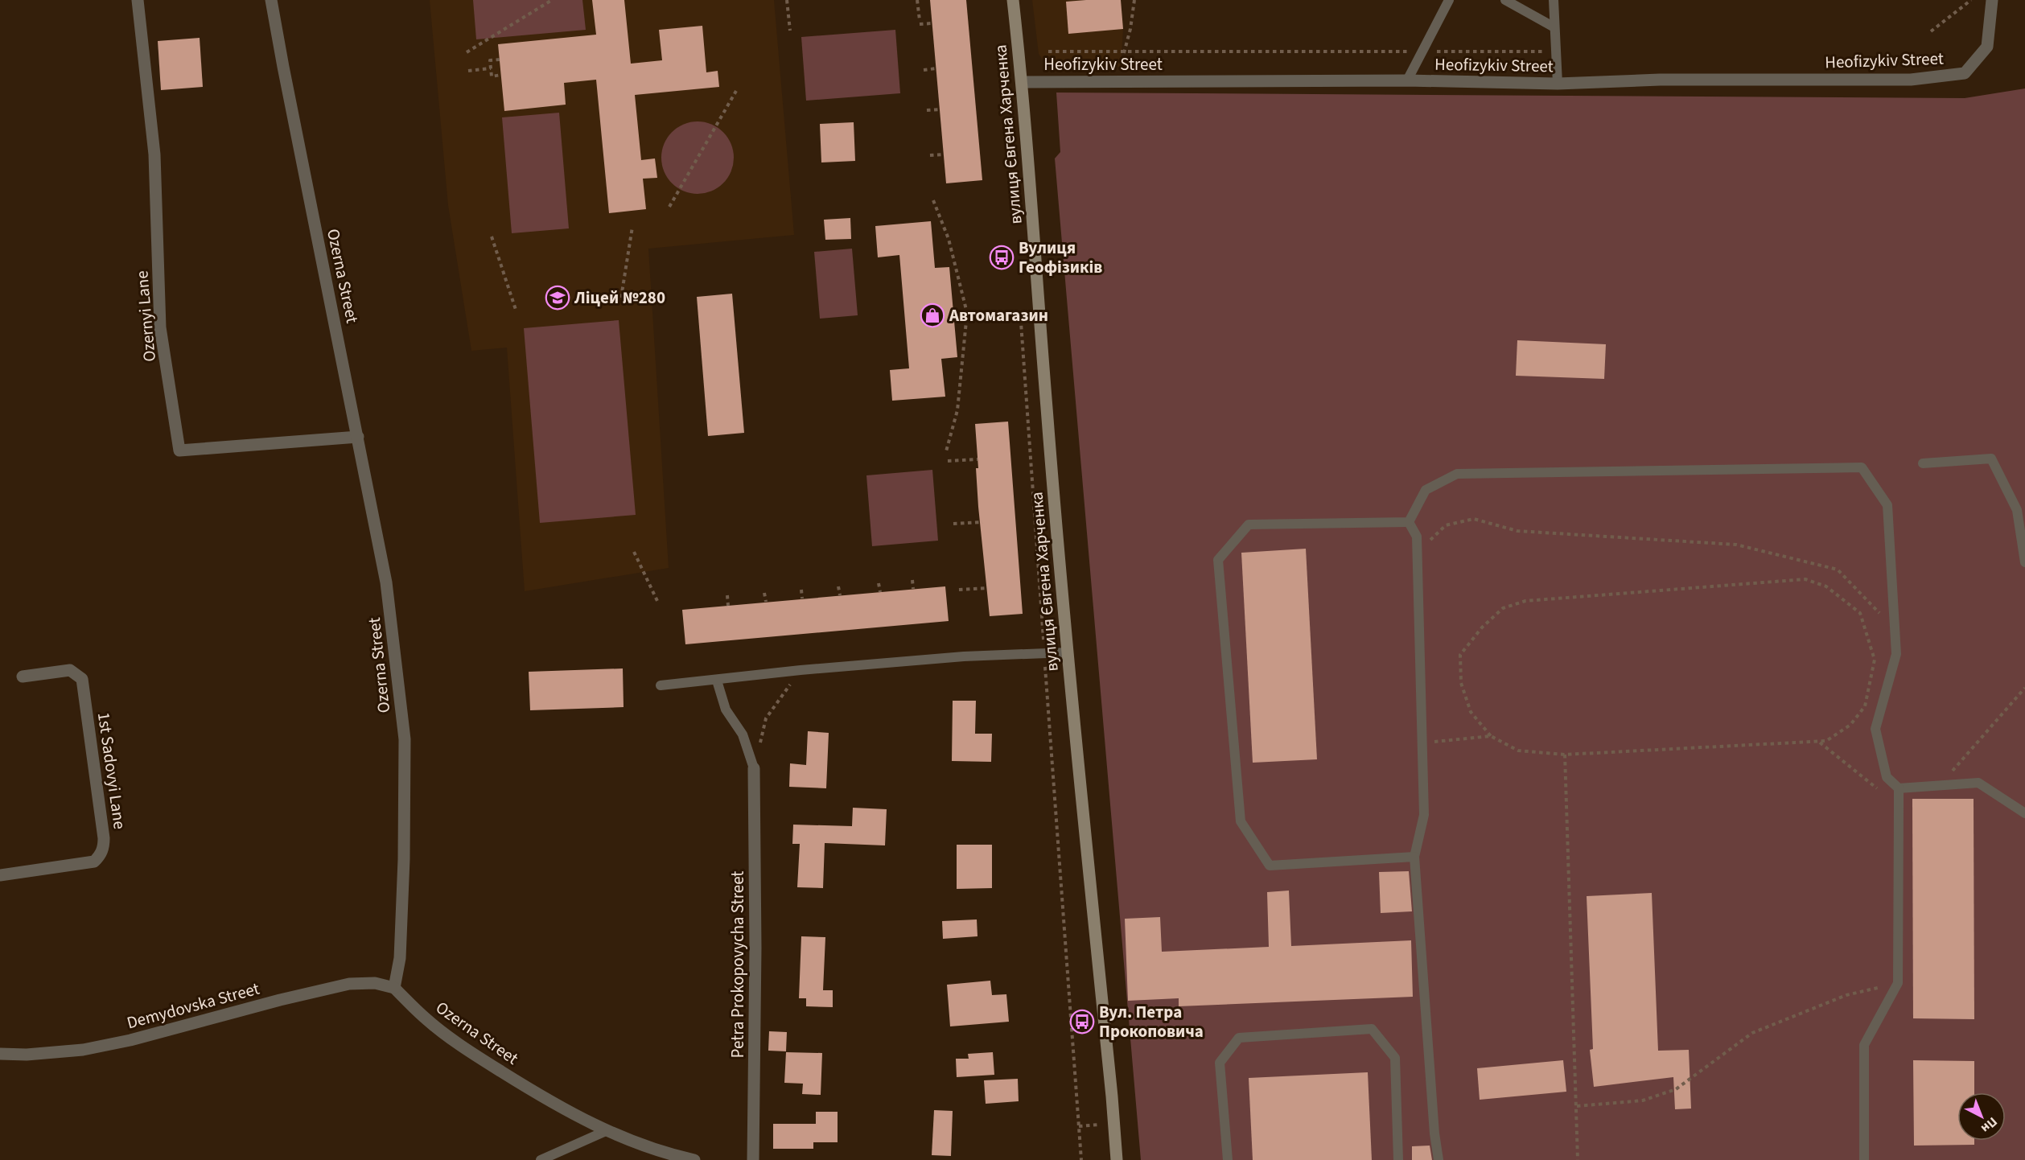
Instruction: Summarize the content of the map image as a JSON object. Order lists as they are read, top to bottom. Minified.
{"streets":{"main road":["вулиця Євгена Харченка"],"street":["Heofizykiv Street","Ozerna Street","Ozernyi Lane","1st Sadovyi Lane","Petra Prokopovycha Street","Demydovska Street"]},"crossings":[["Heofizykiv Street","вулиця Євгена Харченка"],["Ozerna Street","Ozernyi Lane"],["Ozerna Street","Demydovska Street"]],"places":{"bus stop":["Вулиця Геофізиків","Вул. Петра Прокоповича"],"school or university":["Ліцей №280"],"shop":["Автомагазин"]},"north":"bottom right"}
